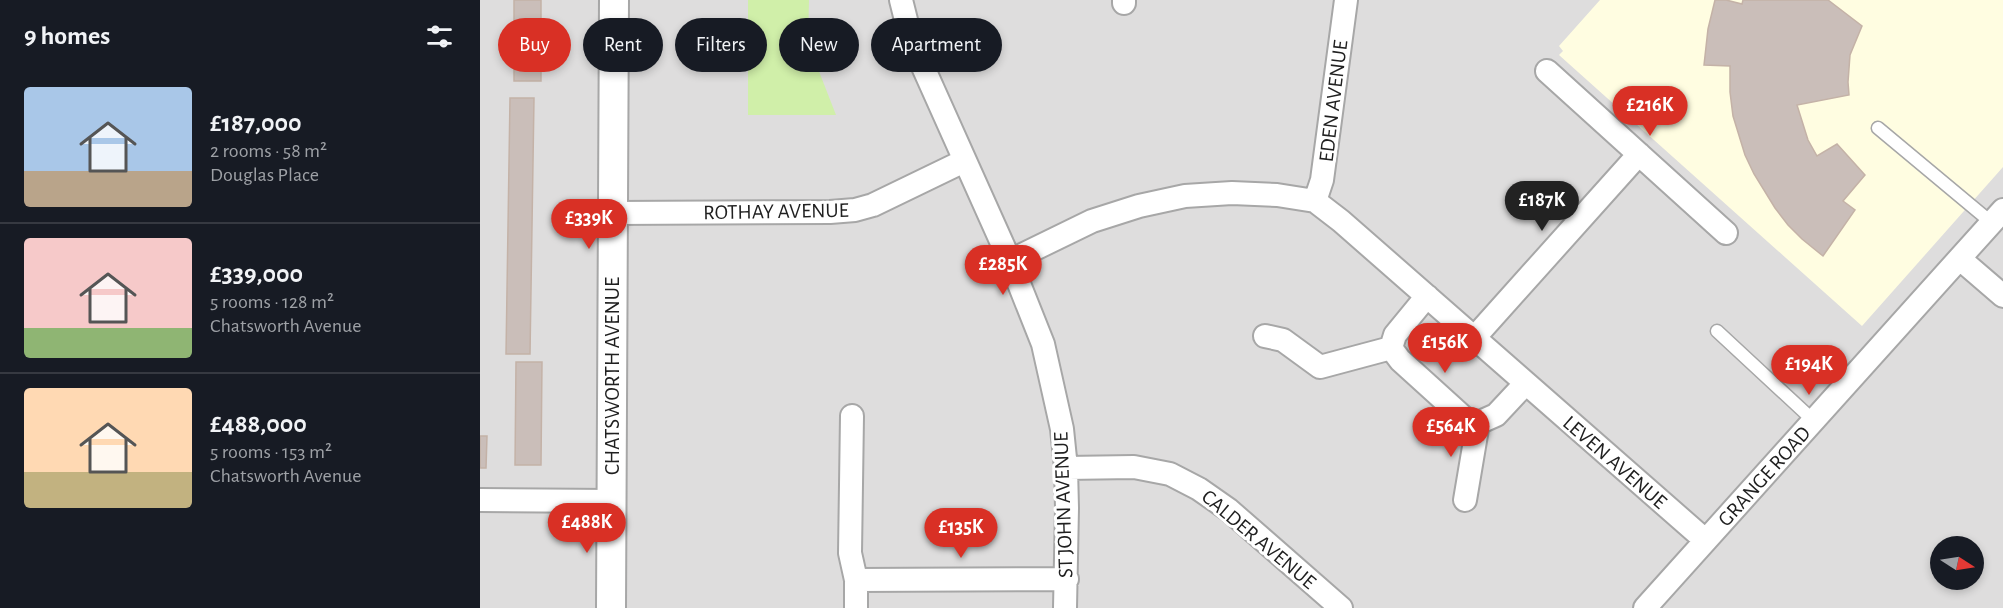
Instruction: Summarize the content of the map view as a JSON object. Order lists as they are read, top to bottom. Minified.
{"streets":{"street":["EDEN AVENUE","ROTHAY AVENUE","CHATSWORTH AVENUE","LEVEN AVENUE","GRANGE ROAD","ST JOHN AVENUE","CALDER AVENUE"]},"crossings":[["EDEN AVENUE","LEVEN AVENUE"],["ROTHAY AVENUE","CHATSWORTH AVENUE"],["ROTHAY AVENUE","ST JOHN AVENUE"],["LEVEN AVENUE","GRANGE ROAD"],["LEVEN AVENUE","ST JOHN AVENUE"],["ST JOHN AVENUE","CALDER AVENUE"]],"north":"right","page":{"heading":"9 homes","chip":["Buy","Rent","Filters","New","Apartment"],"list":[{"name":"£187,000","note":"2 rooms · 58 m² · Douglas Place"},{"name":"£339,000","note":"5 rooms · 128 m² · Chatsworth Avenue"},{"name":"£488,000","note":"5 rooms · 153 m² · Chatsworth Avenue"}],"price":["£216K","£187K","£339K","£285K","£156K","£194K","£564K","£488K","£135K"]}}
